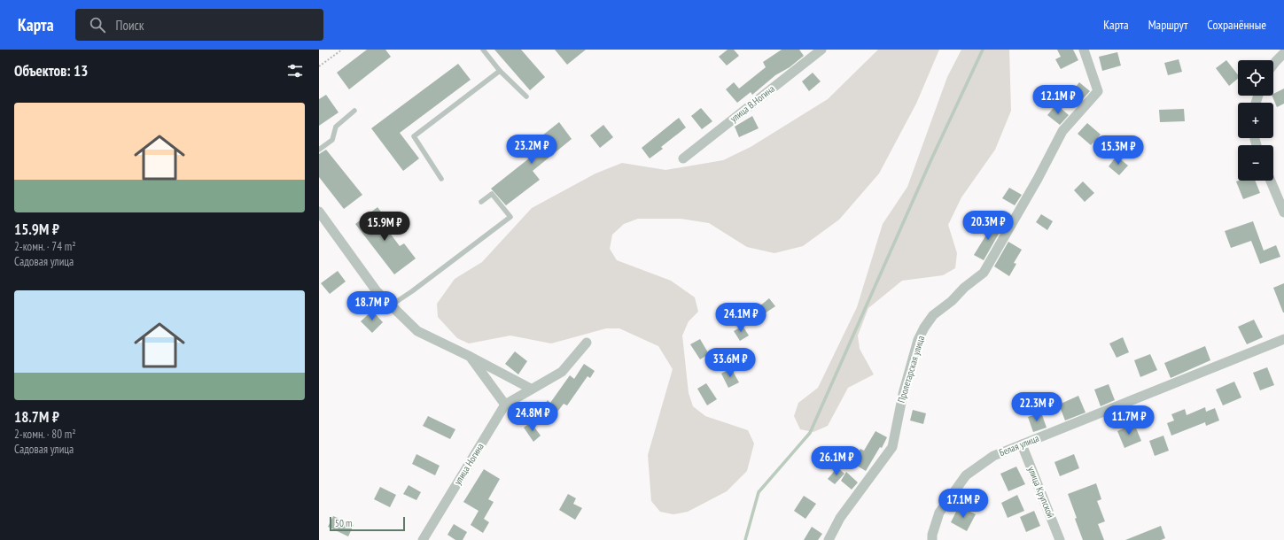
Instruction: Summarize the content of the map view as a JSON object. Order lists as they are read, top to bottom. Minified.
{"streets":{"street":["улица В.Ногина","Пролетарская улица","Белая улица","улица Ногина","улица Крупской"]},"crossings":[["Белая улица","улица Крупской"]],"scale_bar":"50 m","page":{"header":"Карта","search":"Поиск","nav":["Карта","Маршрут","Сохранённые"],"heading":"Объектов: 13","map_buttons":["+","−"],"price":["12.1M ₽","23.2M ₽","15.3M ₽","20.3M ₽","15.9M ₽","18.7M ₽","24.1M ₽","33.6M ₽","22.3M ₽","24.8M ₽","11.7M ₽","26.1M ₽","17.1M ₽"],"list":[{"name":"15.9M ₽","note":"2-комн. · 74 m² · Садовая улица"},{"name":"18.7M ₽","note":"2-комн. · 80 m² · Садовая улица"}],"scale":"50 m"}}
